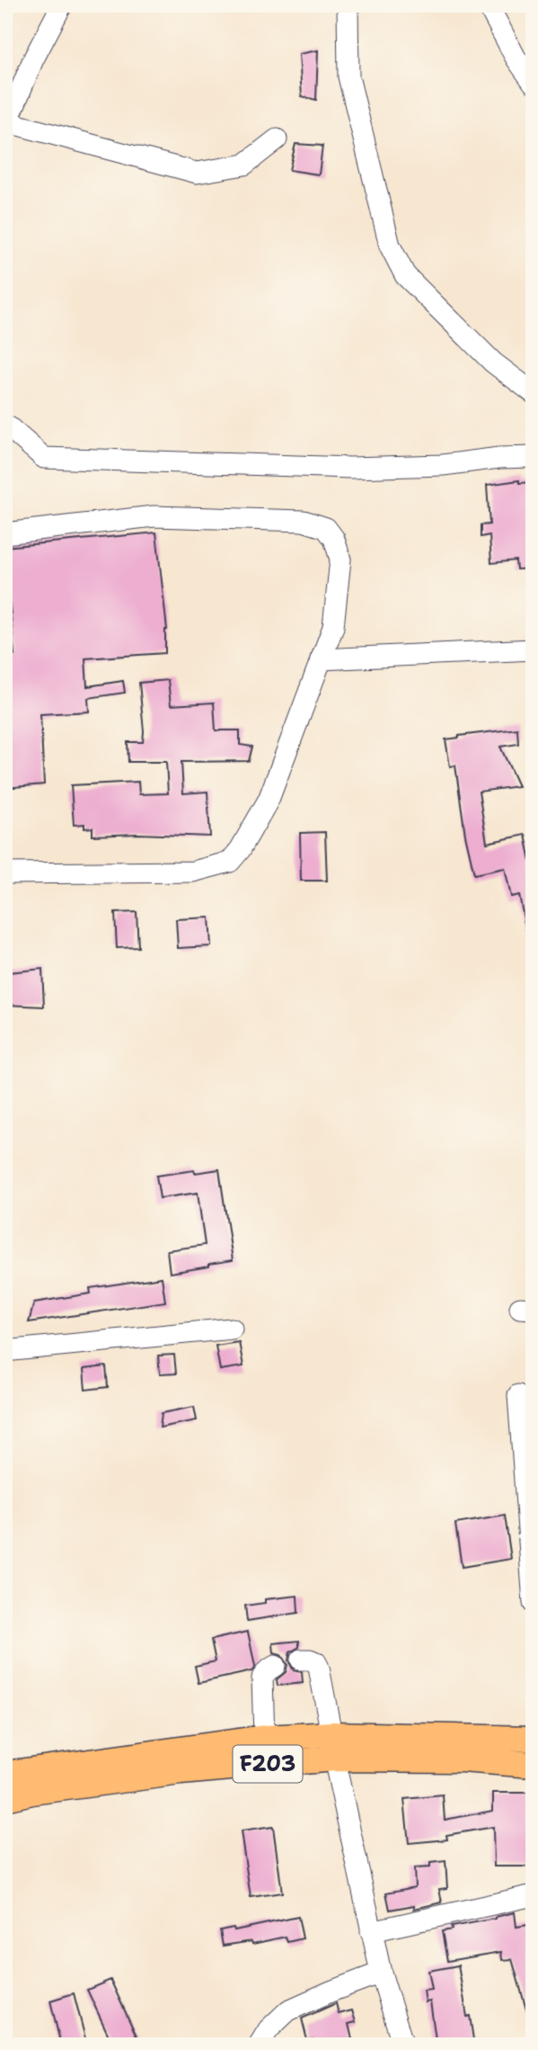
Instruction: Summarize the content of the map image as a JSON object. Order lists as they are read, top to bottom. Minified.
{"streets":{"main road":["F203"]}}
